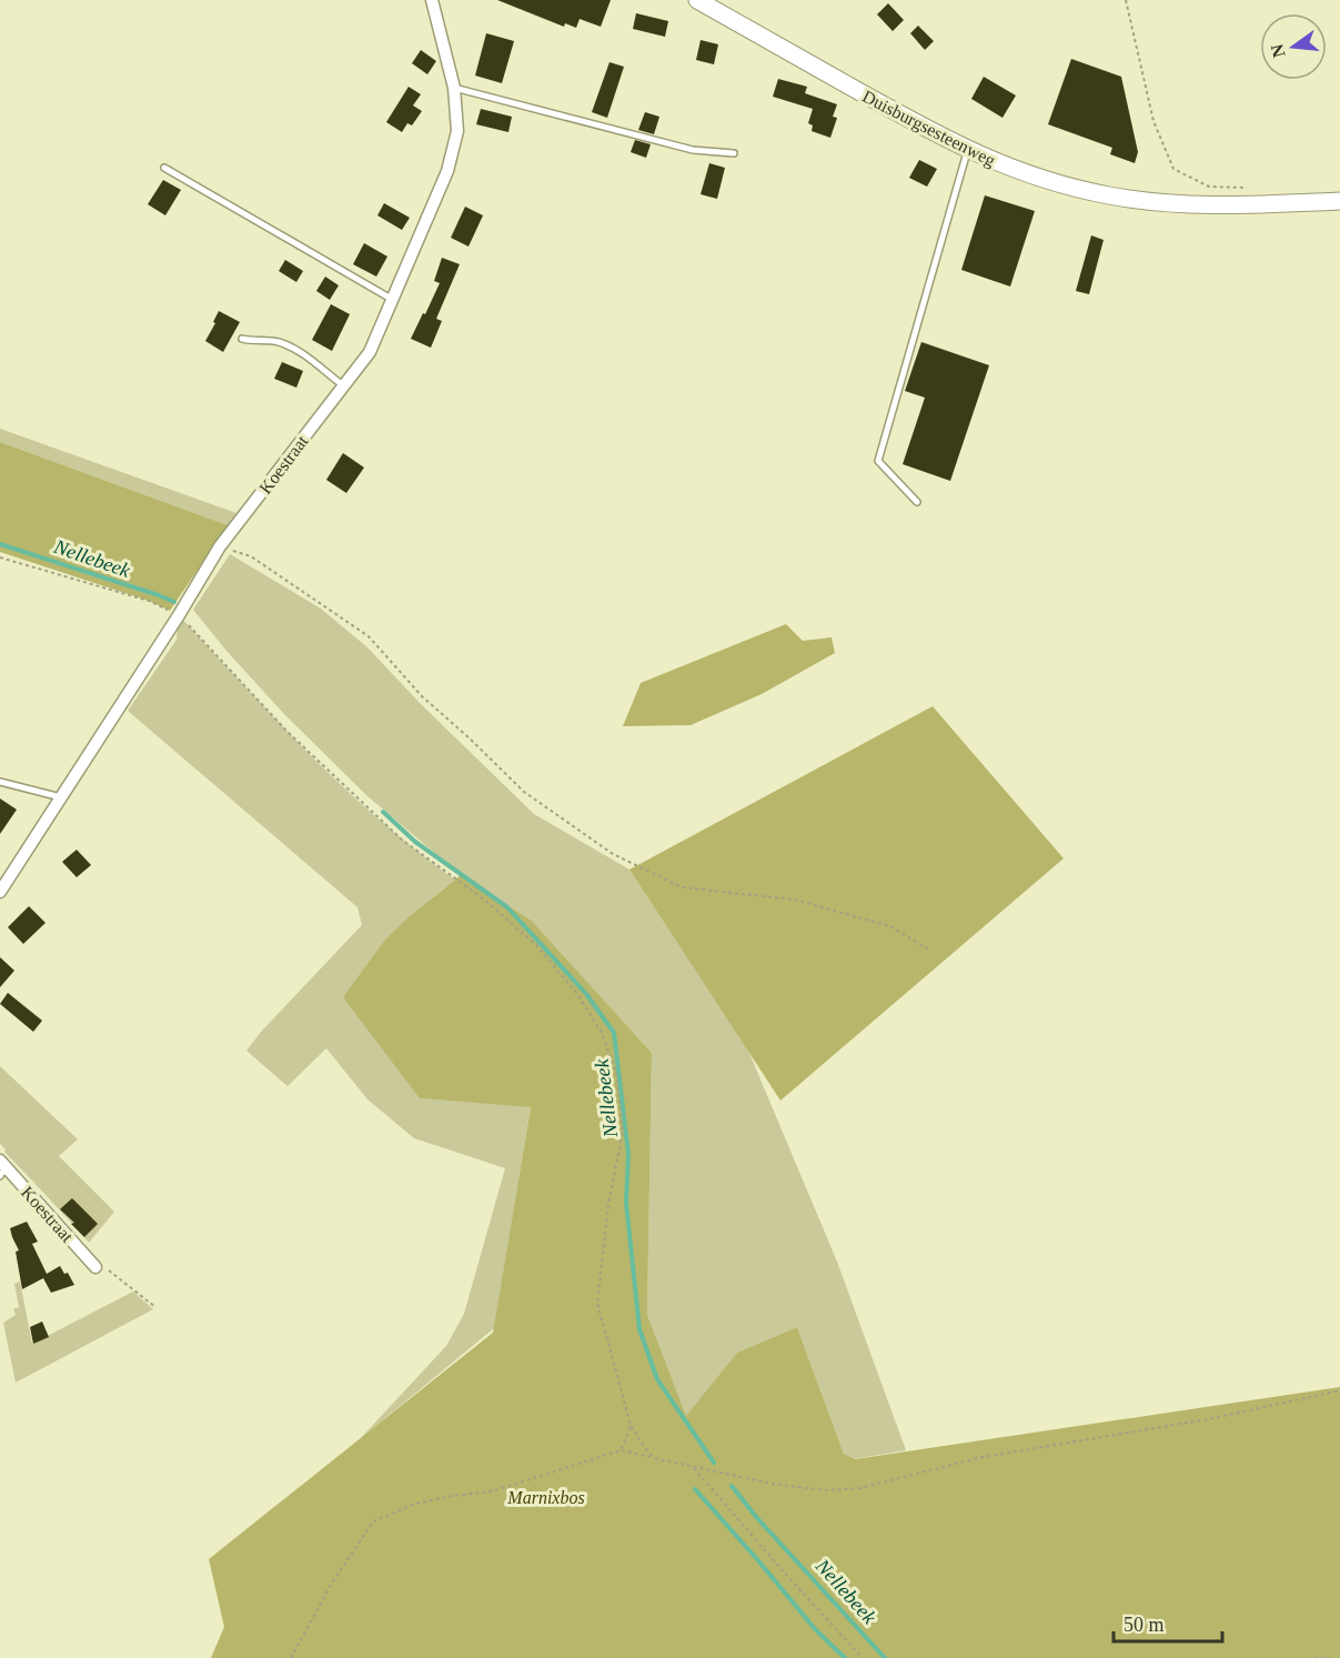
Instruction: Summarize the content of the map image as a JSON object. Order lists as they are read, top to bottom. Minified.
{"streets":{"street":["Duisburgsesteenweg","Koestraat"]},"water":["Nellebeek"],"parks":["Marnixbos"],"scale_bar":"50 m","north":"left"}
